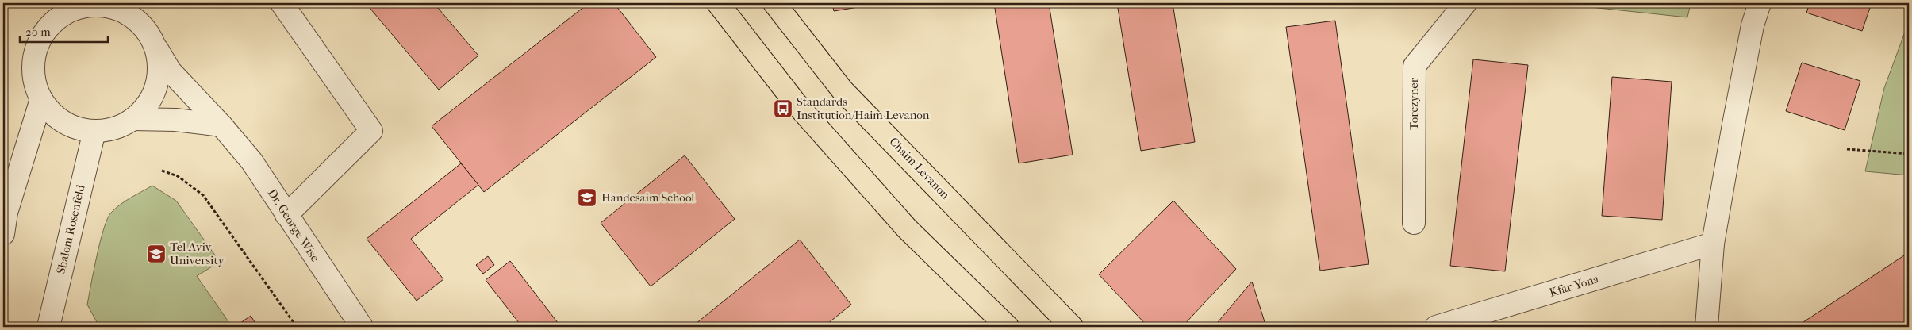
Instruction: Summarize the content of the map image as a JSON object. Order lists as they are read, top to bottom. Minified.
{"streets":{"main road":["Chaim Levanon"],"street":["Torczyner","Dr. George Wise","Shalom Rosenfeld","Kfar Yona"]},"crossings":[["Dr. George Wise","Shalom Rosenfeld"]],"places":{"bus stop":["Standards Institution/Haim Levanon"],"school or university":["Handesaim School","Tel Aviv University"]},"scale_bar":"20 m"}
